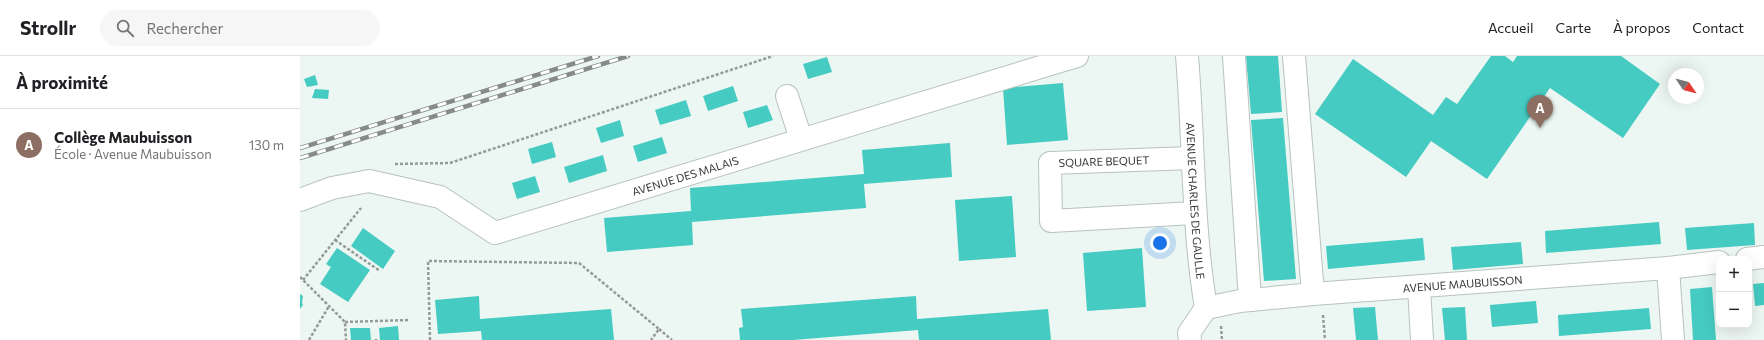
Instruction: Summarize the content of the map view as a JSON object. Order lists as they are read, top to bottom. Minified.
{"streets":{"street":["SQUARE BEQUET","AVENUE DES MALAIS","AVENUE CHARLES DE GAULLE","AVENUE MAUBUISSON"]},"crossings":[["SQUARE BEQUET","AVENUE CHARLES DE GAULLE"],["AVENUE CHARLES DE GAULLE","AVENUE MAUBUISSON"]],"north":"bottom right","page":{"header":"Strollr","search":"Rechercher","nav":["Accueil","Carte","À propos","Contact"],"heading":"À proximité","pins":"A","list":[{"mark":"A","name":"Collège Maubuisson","note":"École · Avenue Maubuisson","value":"130 m"}],"map_buttons":["+","−"]}}
